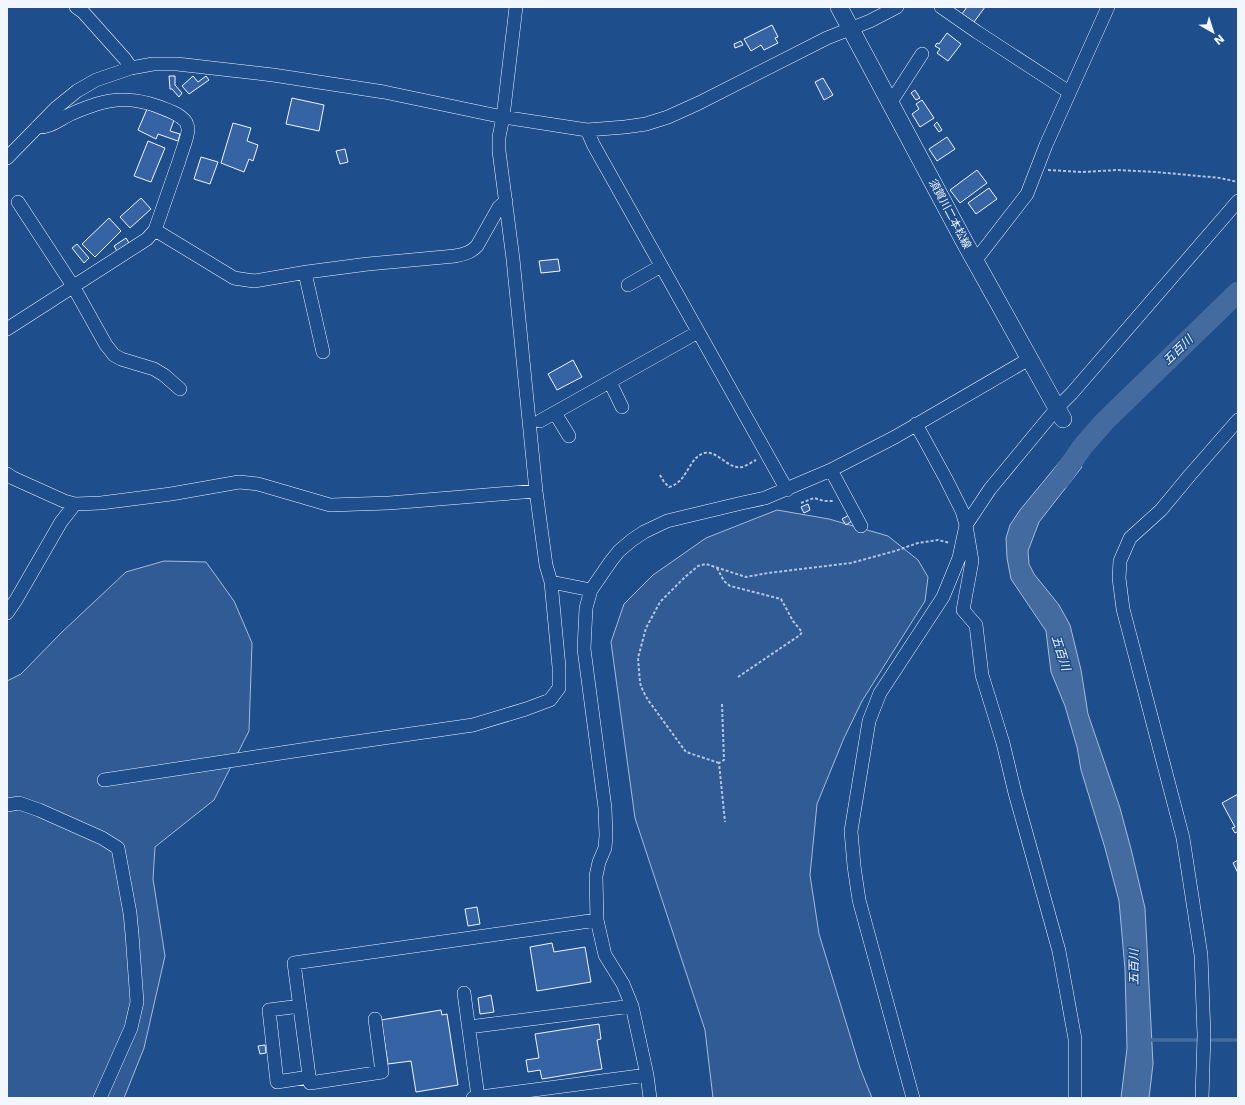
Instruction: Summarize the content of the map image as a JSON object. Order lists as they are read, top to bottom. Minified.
{"streets":{"main road":["須賀川二本松線"]},"water":["五百川"],"north":"bottom right"}
